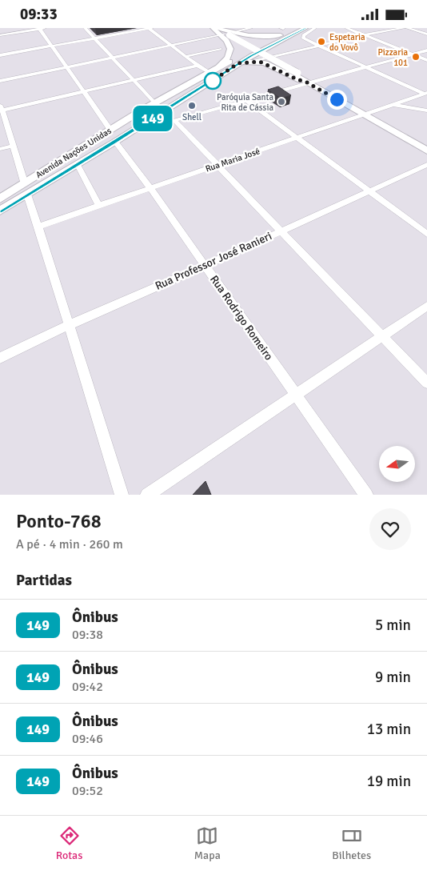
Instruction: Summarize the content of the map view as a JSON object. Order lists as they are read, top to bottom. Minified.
{"streets":{"main road":["Avenida Nações Unidas"],"street":["Rua Maria José","Rua Professor José Ranieri","Rua Rodrigo Romeiro"]},"crossings":[["Avenida Nações Unidas","Rua Rodrigo Romeiro"],["Rua Maria José","Rua Rodrigo Romeiro"],["Rua Professor José Ranieri","Rua Rodrigo Romeiro"]],"places":["Espetaria do Vovô","Pizzaria 101","Paróquia Santa Rita de Cássia","Shell"],"lines":["bus line 149"],"north":"left","page":{"status":"09:33","on_map":"149","heading":[["Ponto-768","A pé · 4 min · 260 m"],"Partidas"],"list":[{"mark":"149","name":"Ônibus","note":"09:38","value":"5 min"},{"mark":"149","name":"Ônibus","note":"09:42","value":"9 min"},{"mark":"149","name":"Ônibus","note":"09:46","value":"13 min"},{"mark":"149","name":"Ônibus","note":"09:52","value":"19 min"}],"tabs":["Rotas","Mapa","Bilhetes"]}}
